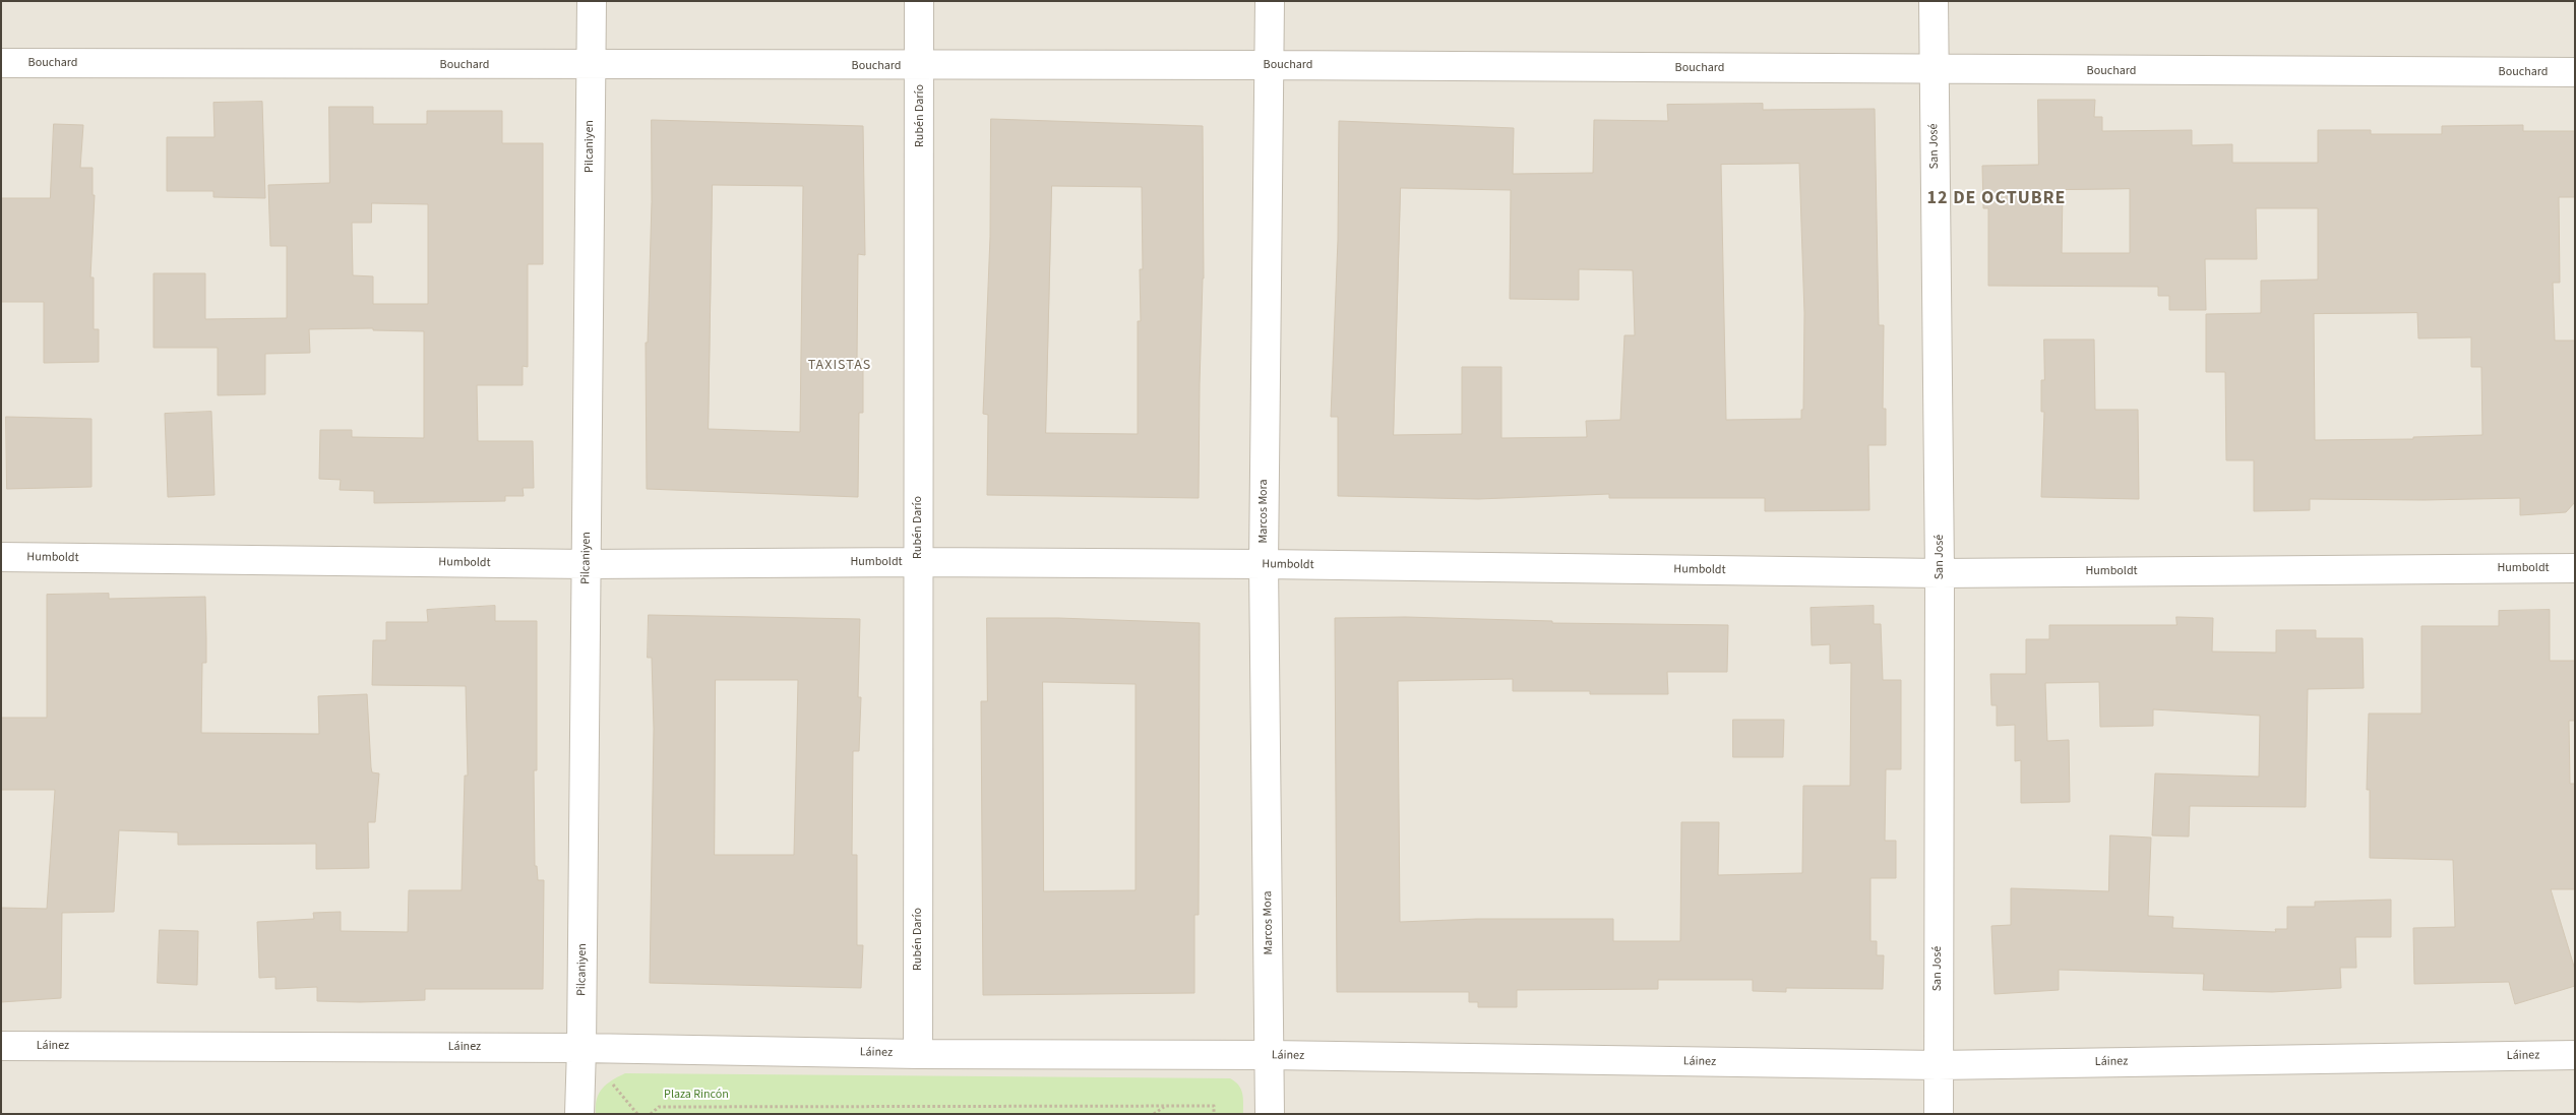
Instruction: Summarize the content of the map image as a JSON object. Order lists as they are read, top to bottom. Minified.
{"streets":{"street":["Bouchard","Rubén Darío","Pilcaniyen","San José","Marcos Mora","Humboldt","Láinez"]},"crossings":[["Bouchard","Rubén Darío"],["Bouchard","Pilcaniyen"],["Bouchard","San José"],["Bouchard","Marcos Mora"],["Rubén Darío","Humboldt"],["Rubén Darío","Láinez"],["Pilcaniyen","Humboldt"],["Pilcaniyen","Láinez"],["San José","Humboldt"],["San José","Láinez"],["Marcos Mora","Humboldt"],["Marcos Mora","Láinez"]],"districts":["12 DE OCTUBRE","TAXISTAS"],"parks":["Plaza Rincón"]}
